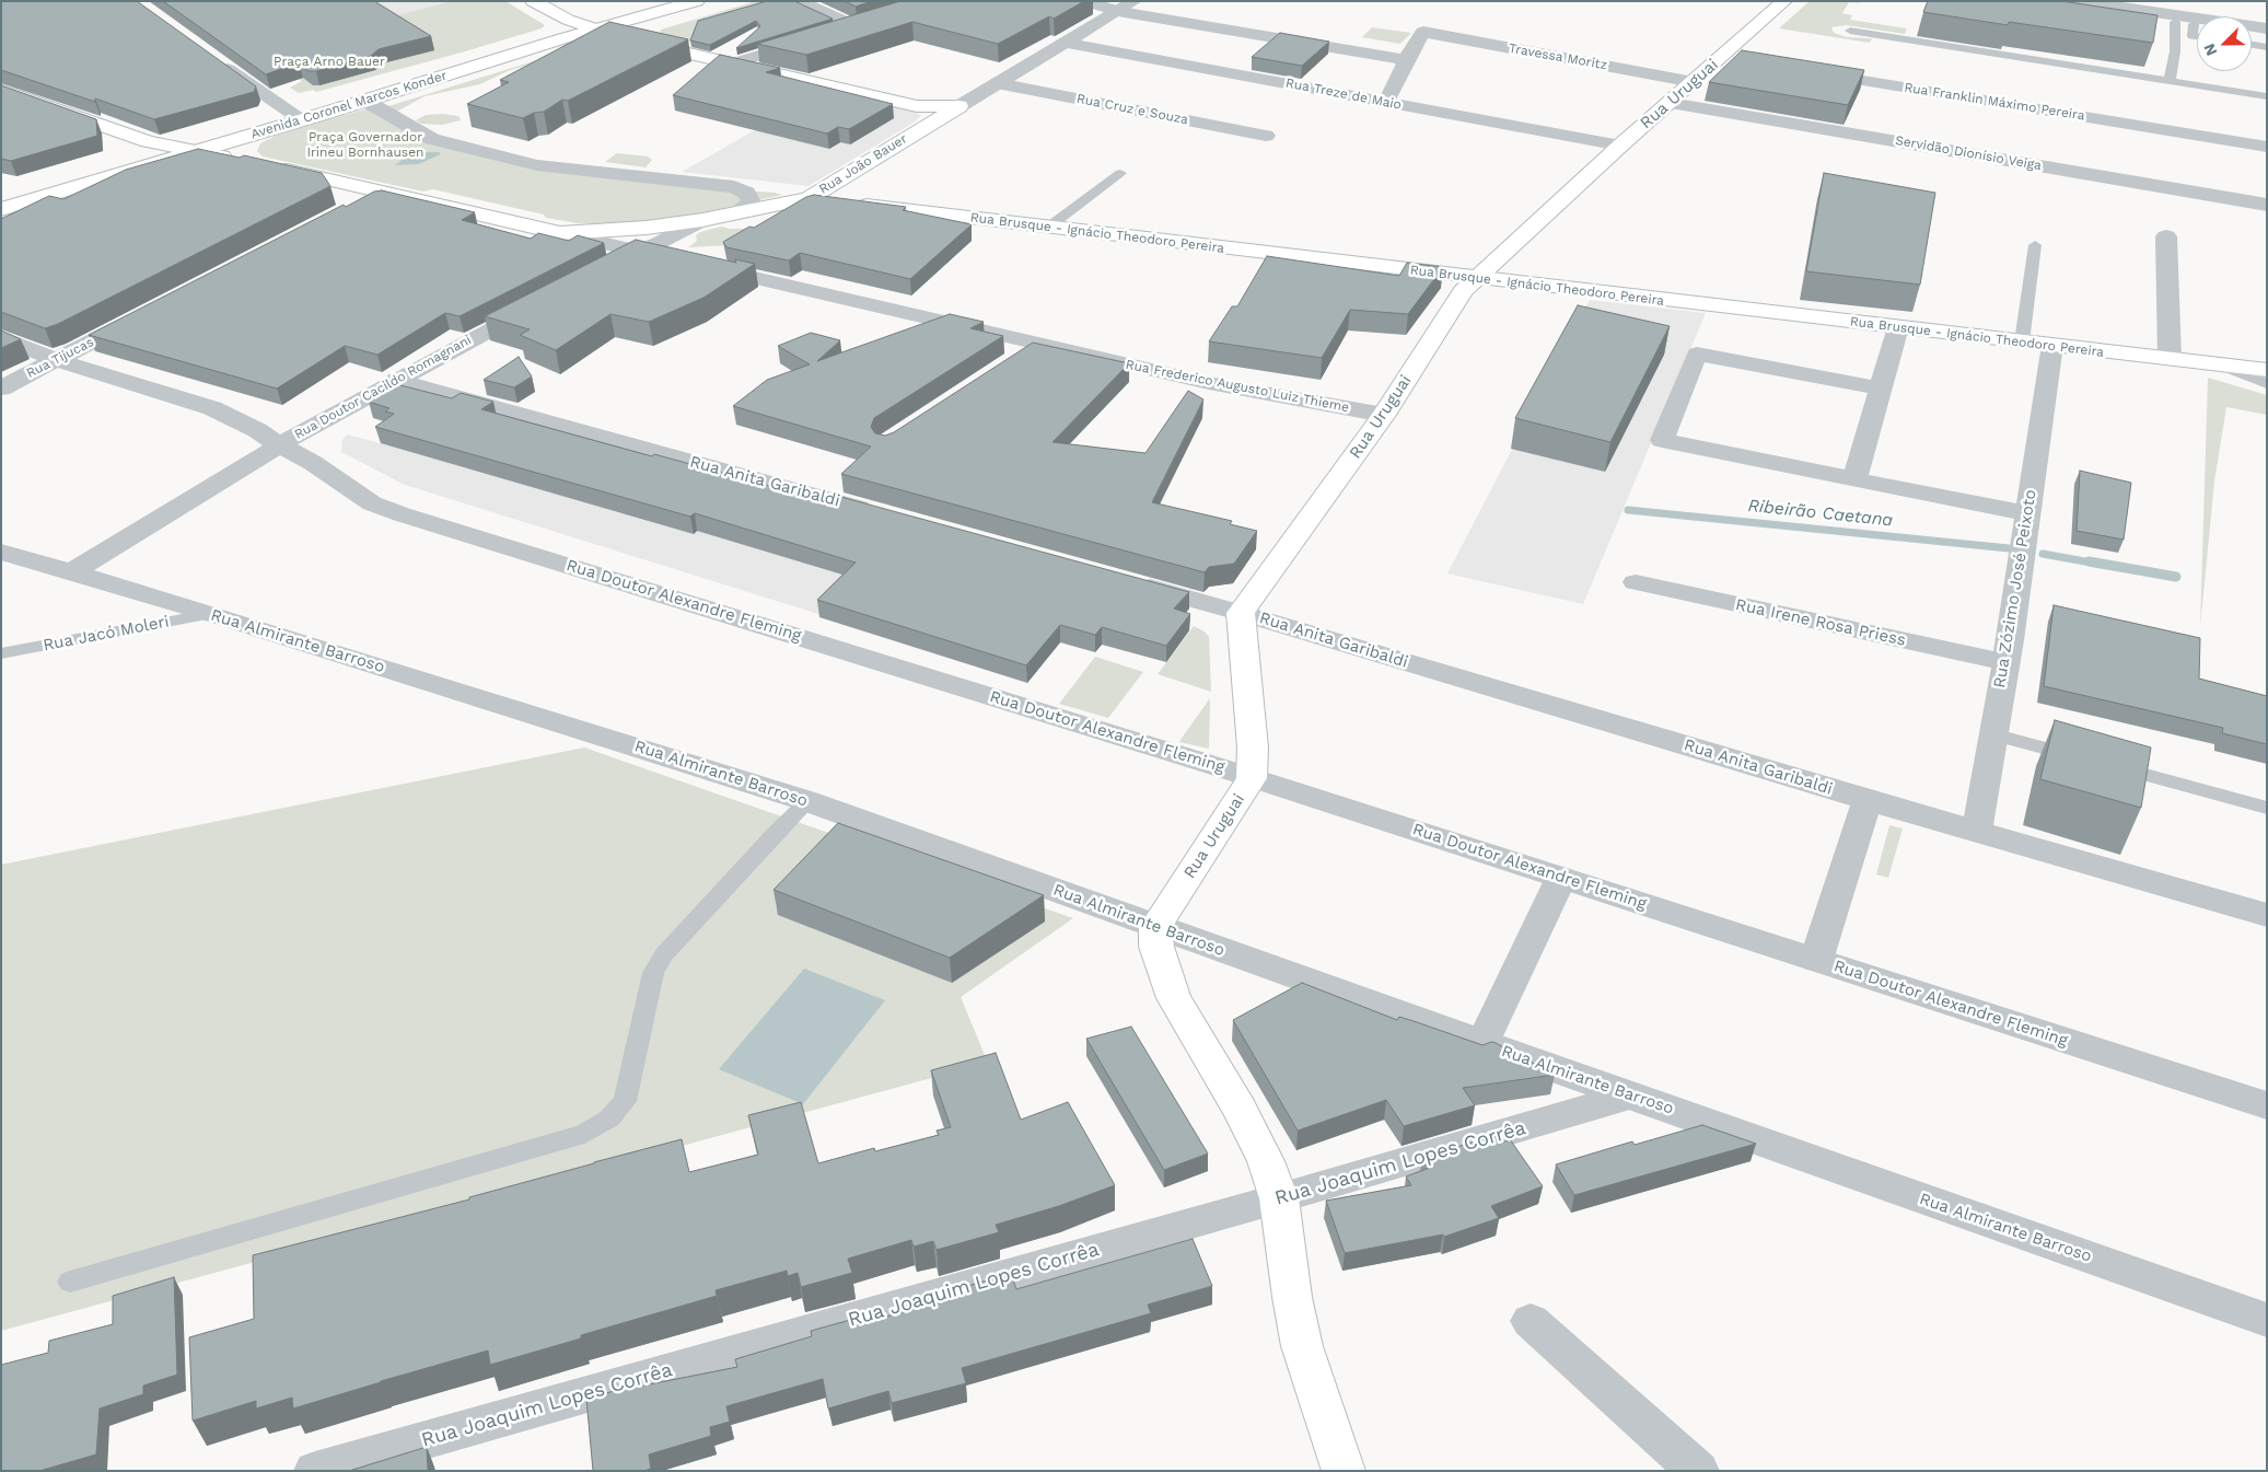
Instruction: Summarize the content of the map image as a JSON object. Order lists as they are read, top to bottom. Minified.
{"streets":{"main road":["Rua Uruguai","Avenida Coronel Marcos Konder","Rua João Bauer","Rua Brusque - Ignácio Theodoro Pereira","Rua Frederico Augusto Luiz Thieme"],"street":["Travessa Moritz","Rua Treze de Maio","Rua Franklin Máximo Pereira","Rua Cruz e Souza","Servidão Dionísio Veiga","Rua Tijucas","Rua Doutor Cacildo Romagnani","Rua Anita Garibaldi","Rua Zózimo José Peixoto","Rua Doutor Alexandre Fleming","Rua Irene Rosa Priess","Rua Almirante Barroso","Rua Joaquim Lopes Corrêa"],"lane":["Rua Jacó Moleri"]},"crossings":[["Travessa Moritz","Rua Uruguai"],["Rua Treze de Maio","Rua Uruguai"],["Rua Treze de Maio","Rua João Bauer"],["Rua Uruguai","Servidão Dionísio Veiga"],["Rua Uruguai","Rua Brusque - Ignácio Theodoro Pereira"],["Rua Uruguai","Rua Frederico Augusto Luiz Thieme"],["Rua Uruguai","Rua Anita Garibaldi"],["Rua Uruguai","Rua Doutor Alexandre Fleming"],["Rua Uruguai","Rua Almirante Barroso"],["Rua Cruz e Souza","Rua João Bauer"],["Rua João Bauer","Rua Brusque - Ignácio Theodoro Pereira"],["Rua João Bauer","Rua Frederico Augusto Luiz Thieme"],["Rua Brusque - Ignácio Theodoro Pereira","Rua Zózimo José Peixoto"],["Rua Tijucas","Rua Doutor Alexandre Fleming"],["Rua Doutor Cacildo Romagnani","Rua Anita Garibaldi"],["Rua Doutor Cacildo Romagnani","Rua Doutor Alexandre Fleming"],["Rua Doutor Cacildo Romagnani","Rua Almirante Barroso"],["Rua Anita Garibaldi","Rua Zózimo José Peixoto"],["Rua Zózimo José Peixoto","Rua Irene Rosa Priess"],["Rua Jacó Moleri","Rua Almirante Barroso"],["Rua Almirante Barroso","Rua Joaquim Lopes Corrêa"]],"water":["Ribeirão Caetana"],"parks":["Praça Arno Bauer","Praça Governador Irineu Bornhausen"],"north":"bottom left"}
